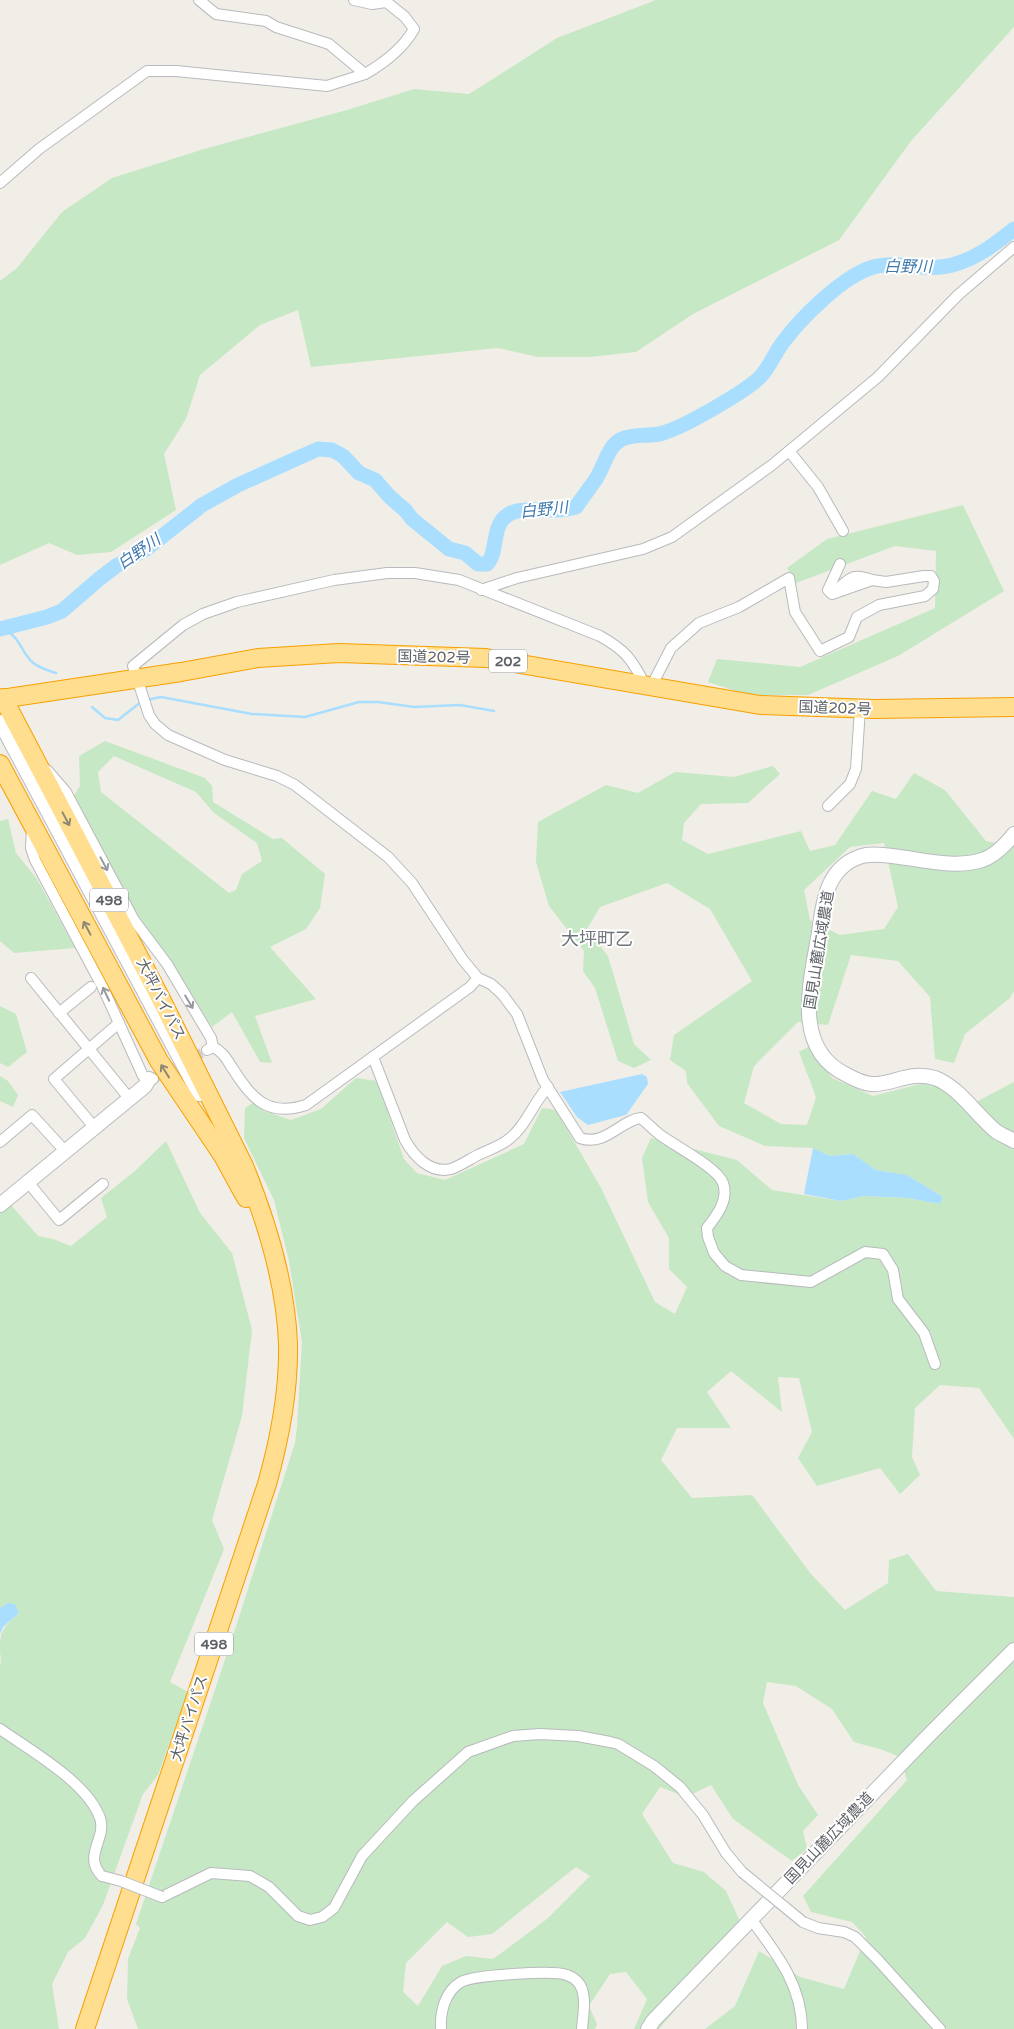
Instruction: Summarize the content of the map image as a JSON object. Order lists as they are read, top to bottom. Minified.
{"streets":{"highway":["国道202号","202","498","大坪バイパス"],"street":["国見山麓広域農道"]},"crossings":[["国道202号","大坪バイパス"]],"districts":["大坪町乙"],"water":["白野川"]}
